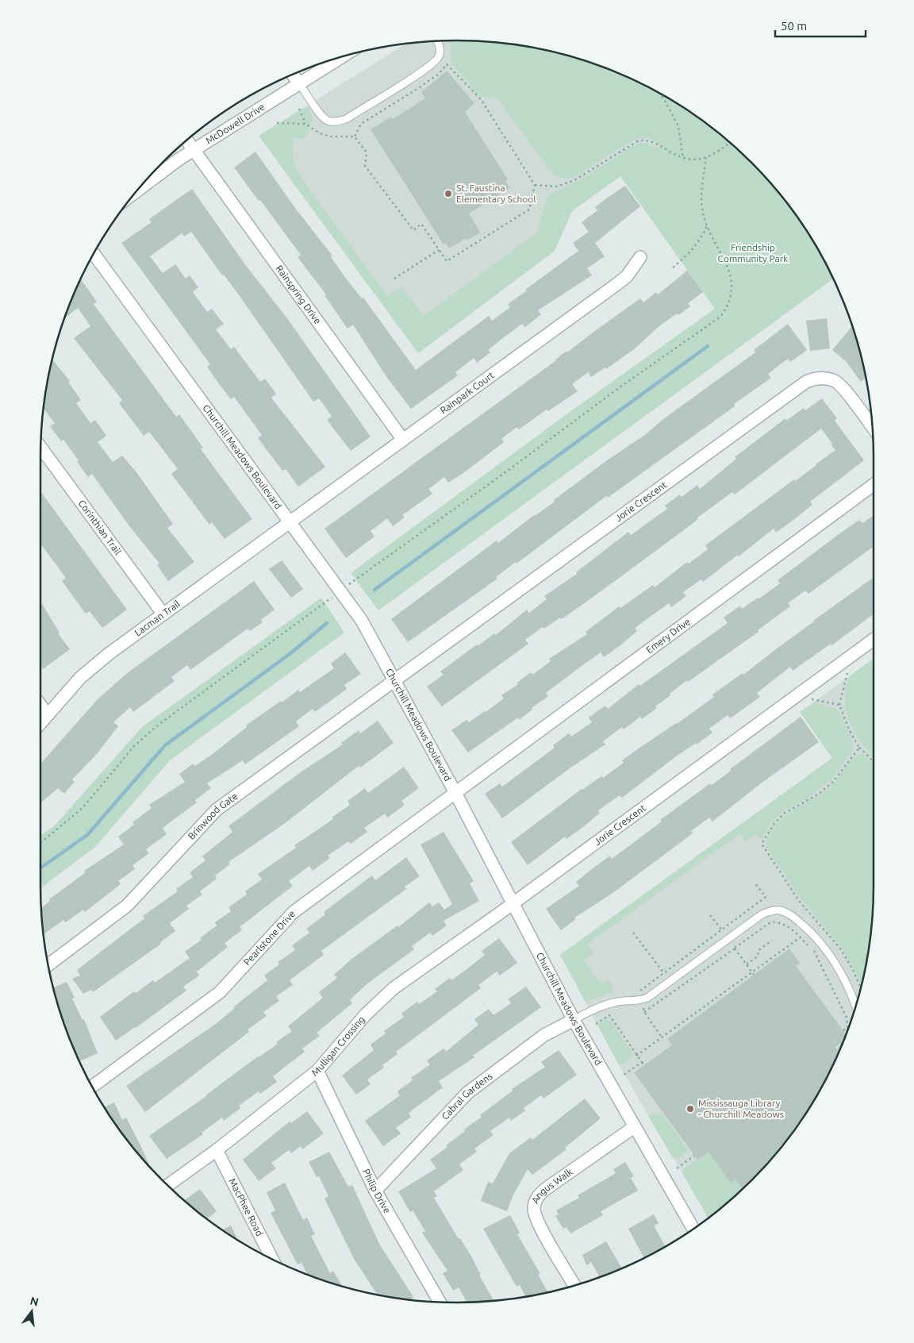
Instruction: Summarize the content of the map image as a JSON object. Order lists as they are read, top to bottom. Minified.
{"streets":{"street":["McDowell Drive","Rainspring Drive","Rainpark Court","Churchill Meadows Boulevard","Jorie Crescent","Corinthian Trail","Lacman Trail","Emery Drive","Brinwood Gate","Pearlstone Drive","Mulligan Crossing","Cabral Gardens","Angus Walk","Philip Drive","MacPhee Road"]},"crossings":[["McDowell Drive","Rainspring Drive"],["Rainspring Drive","Rainpark Court"],["Rainpark Court","Churchill Meadows Boulevard"],["Rainpark Court","Lacman Trail"],["Churchill Meadows Boulevard","Jorie Crescent"],["Churchill Meadows Boulevard","Lacman Trail"],["Churchill Meadows Boulevard","Emery Drive"],["Churchill Meadows Boulevard","Brinwood Gate"],["Churchill Meadows Boulevard","Pearlstone Drive"],["Churchill Meadows Boulevard","Mulligan Crossing"],["Churchill Meadows Boulevard","Cabral Gardens"],["Churchill Meadows Boulevard","Angus Walk"],["Jorie Crescent","Brinwood Gate"],["Jorie Crescent","Mulligan Crossing"],["Corinthian Trail","Lacman Trail"],["Emery Drive","Pearlstone Drive"],["Mulligan Crossing","Philip Drive"],["Mulligan Crossing","MacPhee Road"],["Cabral Gardens","Philip Drive"]],"parks":["Friendship Community Park"],"places":["St. Faustina Elementary School","Mississauga Library - Churchill Meadows"],"scale_bar":"50 m","north":"top"}
